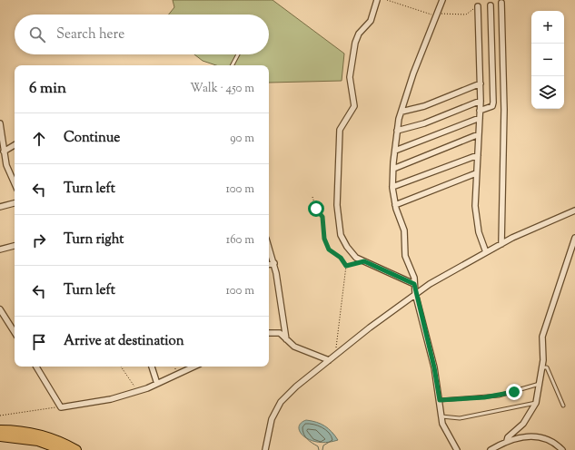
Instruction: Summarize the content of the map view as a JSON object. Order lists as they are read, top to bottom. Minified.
{"page":{"map_buttons":["+","−"],"search":"Search here","heading":["6 min","Walk · 450 m"],"list":[["Continue","90 m"],["Turn left","100 m"],["Turn right","160 m"],["Turn left","100 m"],"Arrive at destination"]}}
